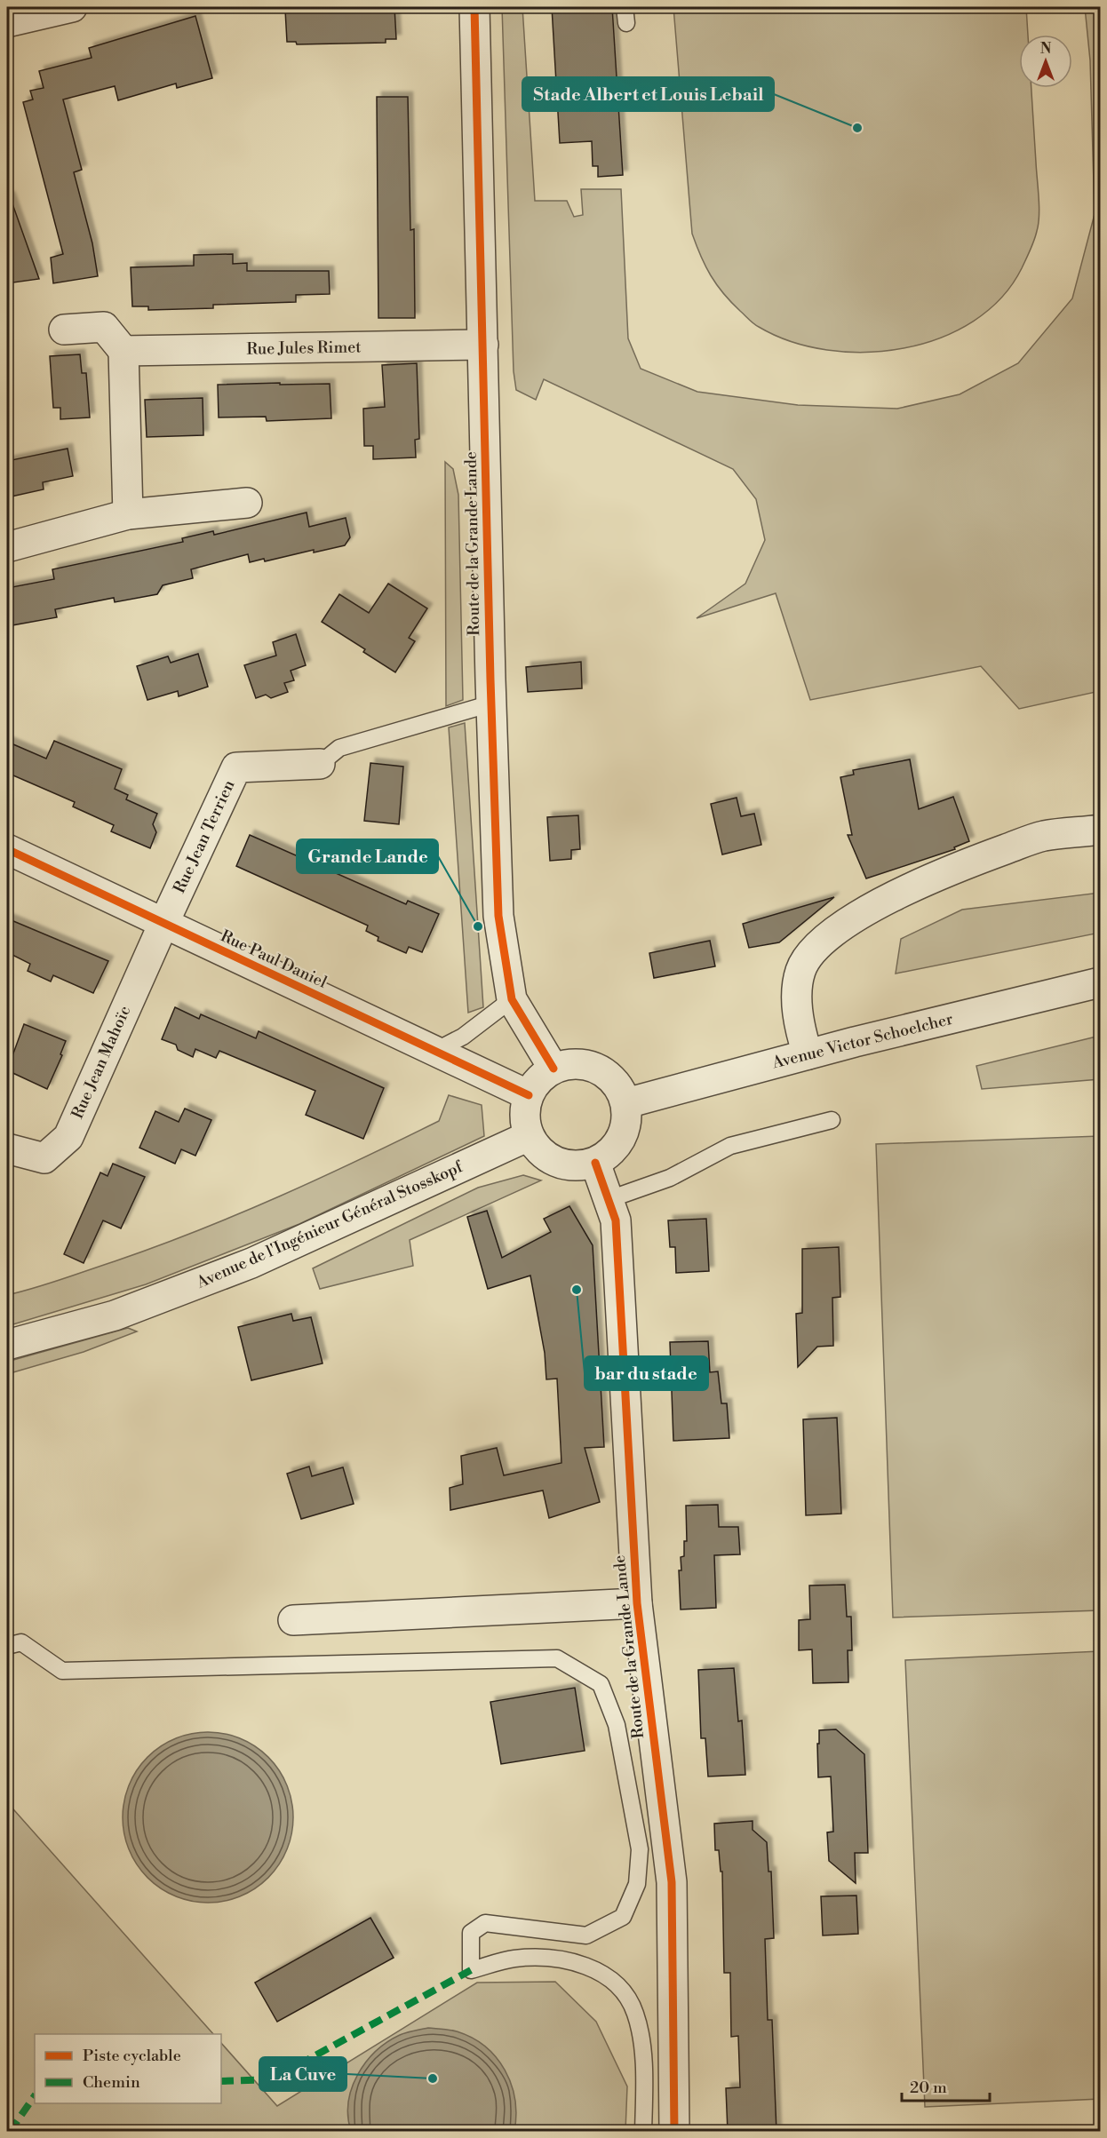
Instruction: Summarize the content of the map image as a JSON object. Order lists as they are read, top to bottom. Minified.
{"streets":{"street":["Rue Jules Rimet","Route de la Grande Lande","Rue Jean Terrien","Rue Paul Daniel","Avenue Victor Schoelcher","Rue Jean Mahoïc","Avenue de l'Ingénieur Général Stosskopf"]},"crossings":[["Rue Jules Rimet","Route de la Grande Lande"],["Route de la Grande Lande","Rue Paul Daniel"],["Route de la Grande Lande","Avenue Victor Schoelcher"],["Route de la Grande Lande","Avenue de l'Ingénieur Général Stosskopf"],["Rue Jean Terrien","Rue Paul Daniel"],["Rue Jean Terrien","Rue Jean Mahoïc"],["Rue Paul Daniel","Avenue Victor Schoelcher"],["Rue Paul Daniel","Rue Jean Mahoïc"],["Rue Paul Daniel","Avenue de l'Ingénieur Général Stosskopf"],["Avenue Victor Schoelcher","Avenue de l'Ingénieur Général Stosskopf"]],"places":["Stade Albert et Louis Lebail","Grande Lande","bar du stade","La Cuve"],"legend":["Piste cyclable","Chemin"],"scale_bar":"20 m","north":"top"}
